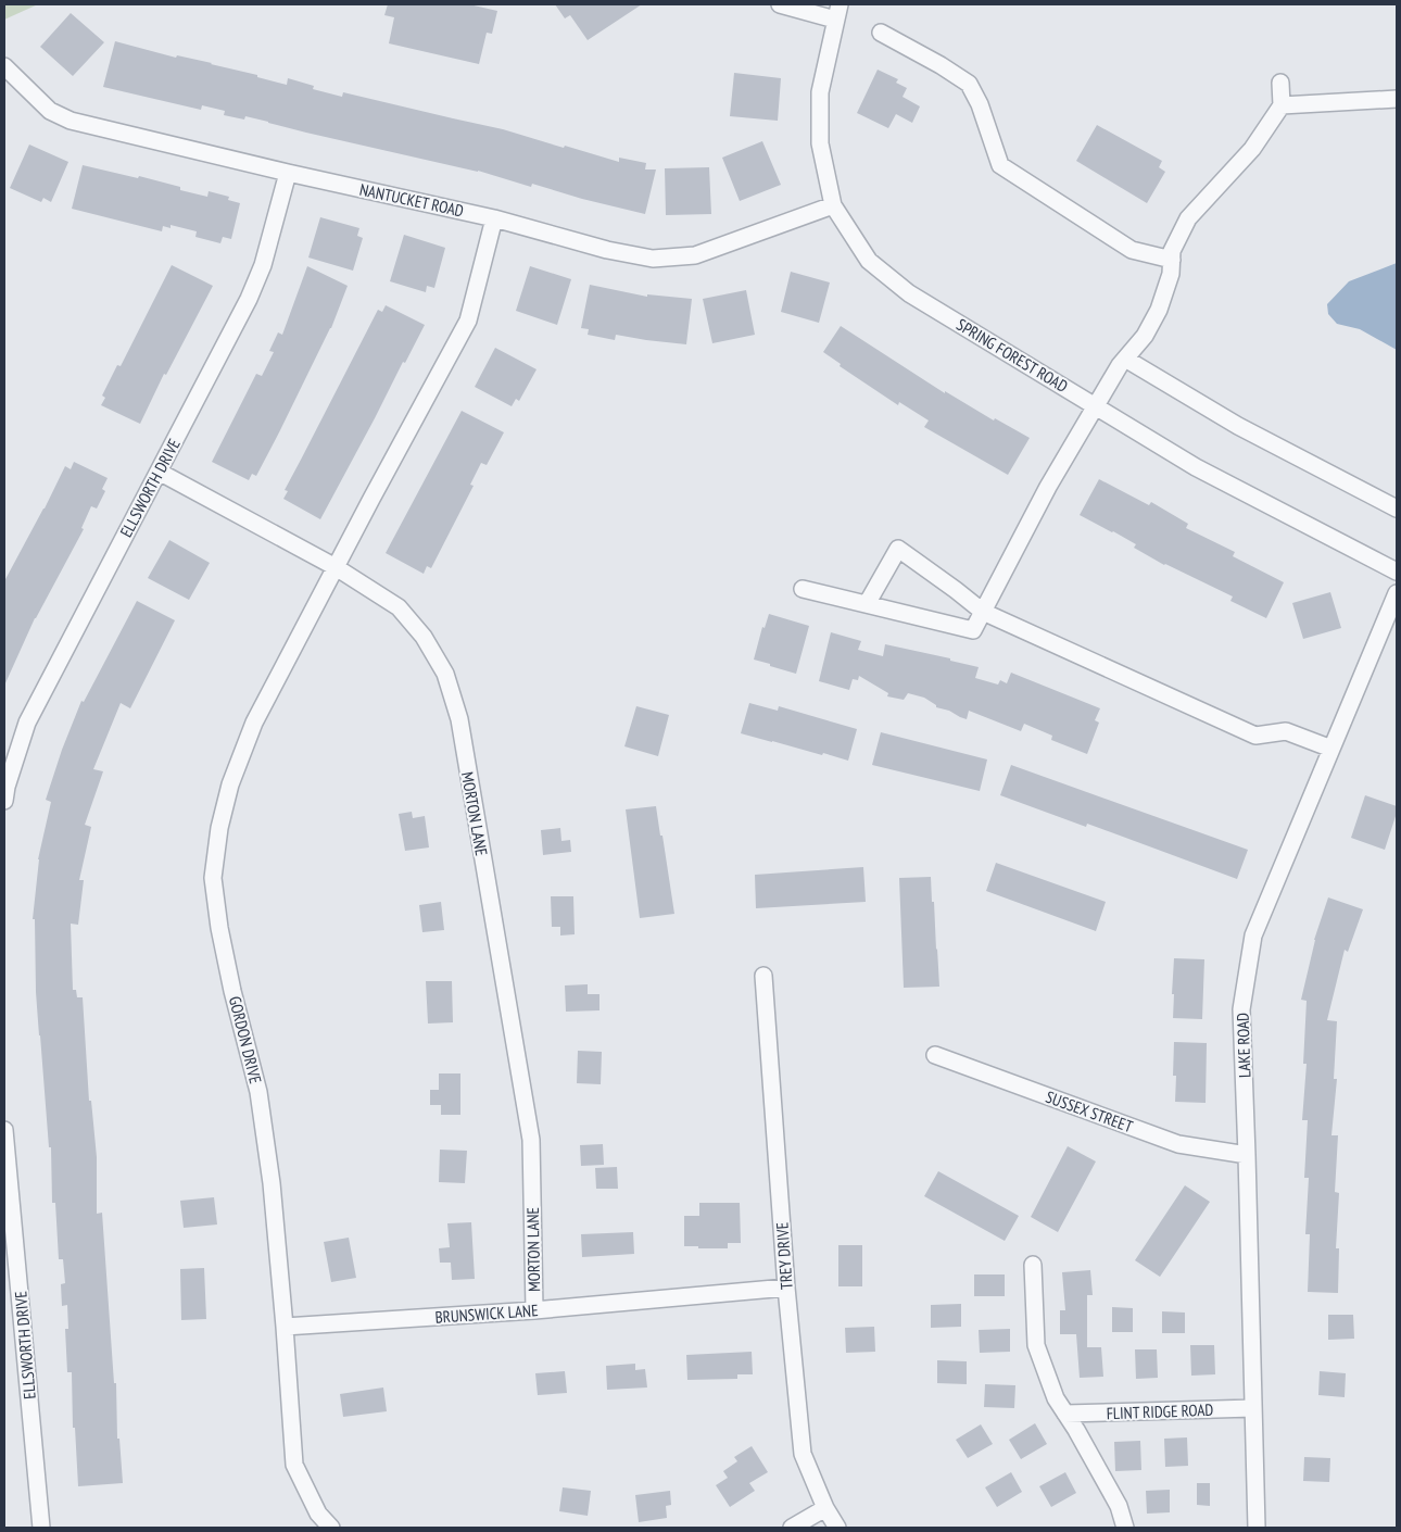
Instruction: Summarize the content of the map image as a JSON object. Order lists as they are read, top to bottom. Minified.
{"streets":{"street":["NANTUCKET ROAD","SPRING FOREST ROAD","ELLSWORTH DRIVE","MORTON LANE","GORDON DRIVE","LAKE ROAD","SUSSEX STREET","TREY DRIVE","BRUNSWICK LANE","FLINT RIDGE ROAD"]},"crossings":[["NANTUCKET ROAD","SPRING FOREST ROAD"],["NANTUCKET ROAD","ELLSWORTH DRIVE"],["NANTUCKET ROAD","GORDON DRIVE"],["ELLSWORTH DRIVE","MORTON LANE"],["MORTON LANE","GORDON DRIVE"],["MORTON LANE","BRUNSWICK LANE"],["GORDON DRIVE","BRUNSWICK LANE"],["LAKE ROAD","SUSSEX STREET"],["LAKE ROAD","FLINT RIDGE ROAD"],["TREY DRIVE","BRUNSWICK LANE"]]}
